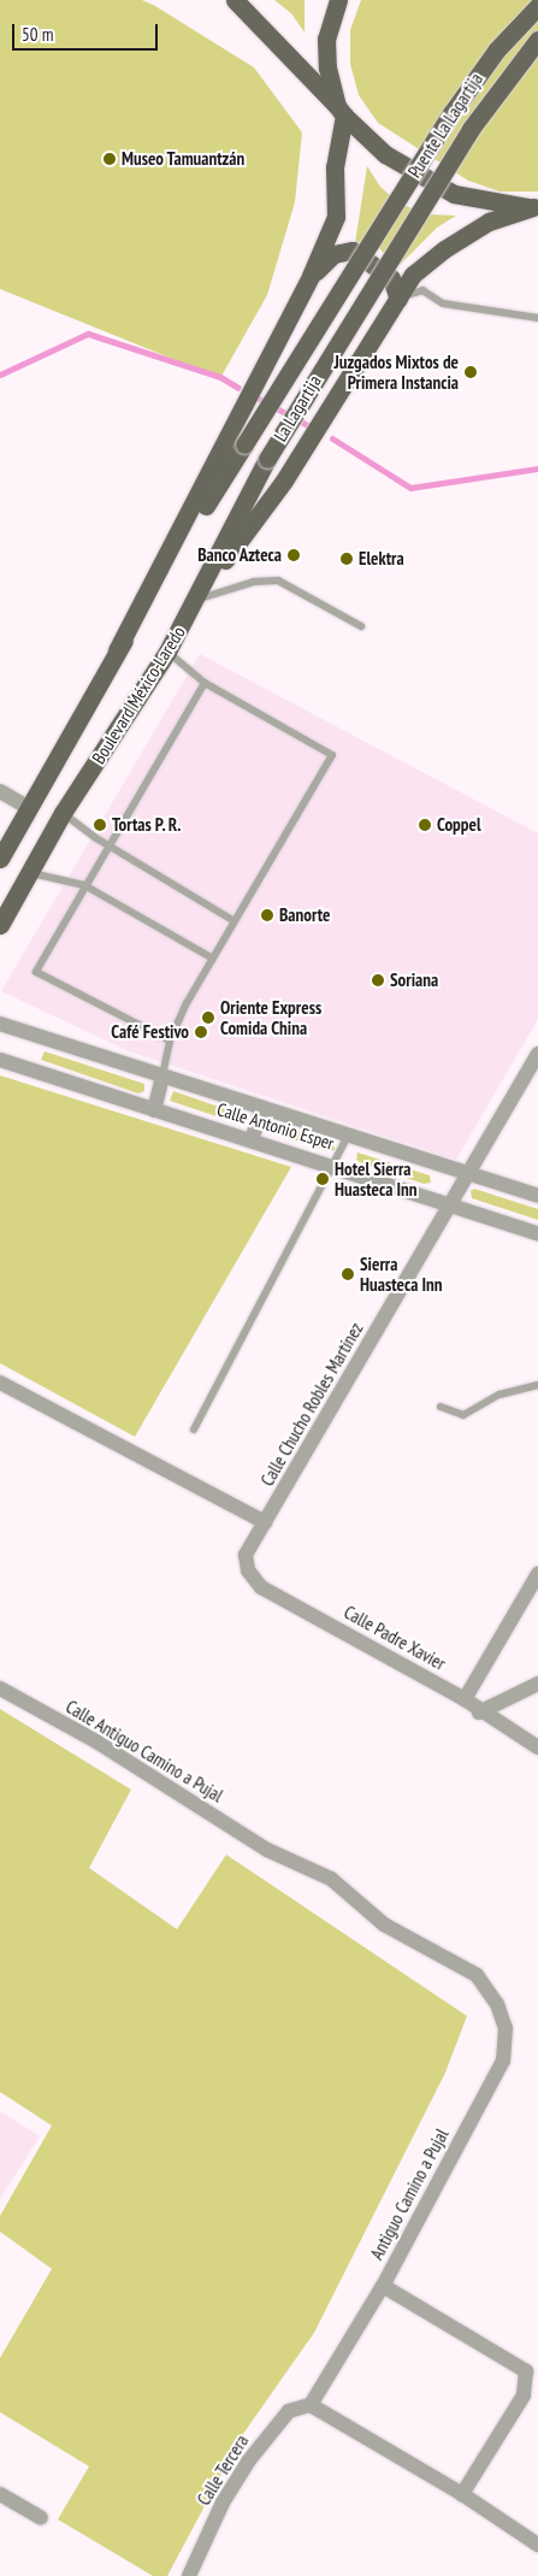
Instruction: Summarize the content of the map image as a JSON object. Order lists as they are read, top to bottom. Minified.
{"streets":{"main road":["Puente La Lagartija","La Lagartija","Boulevard México-Laredo"],"street":["Calle Antonio Esper","Calle Chucho Robles Martínez","Calle Padre Xavier","Calle Antiguo Camino a Pujal","Antiguo Camino a Pujal","Calle Tercera"]},"crossings":[["Puente La Lagartija","La Lagartija"],["La Lagartija","Boulevard México-Laredo"],["Calle Antonio Esper","Calle Chucho Robles Martínez"],["Calle Chucho Robles Martínez","Calle Padre Xavier"],["Calle Antiguo Camino a Pujal","Antiguo Camino a Pujal"],["Antiguo Camino a Pujal","Calle Tercera"]],"places":["Museo Tamuantzán","Juzgados Mixtos de Primera Instancia","Banco Azteca","Elektra","Tortas P. R.","Coppel","Banorte","Soriana","Oriente Express Comida China","Café Festivo","Hotel Sierra Huasteca Inn","Sierra Huasteca Inn"],"scale_bar":"50 m"}
